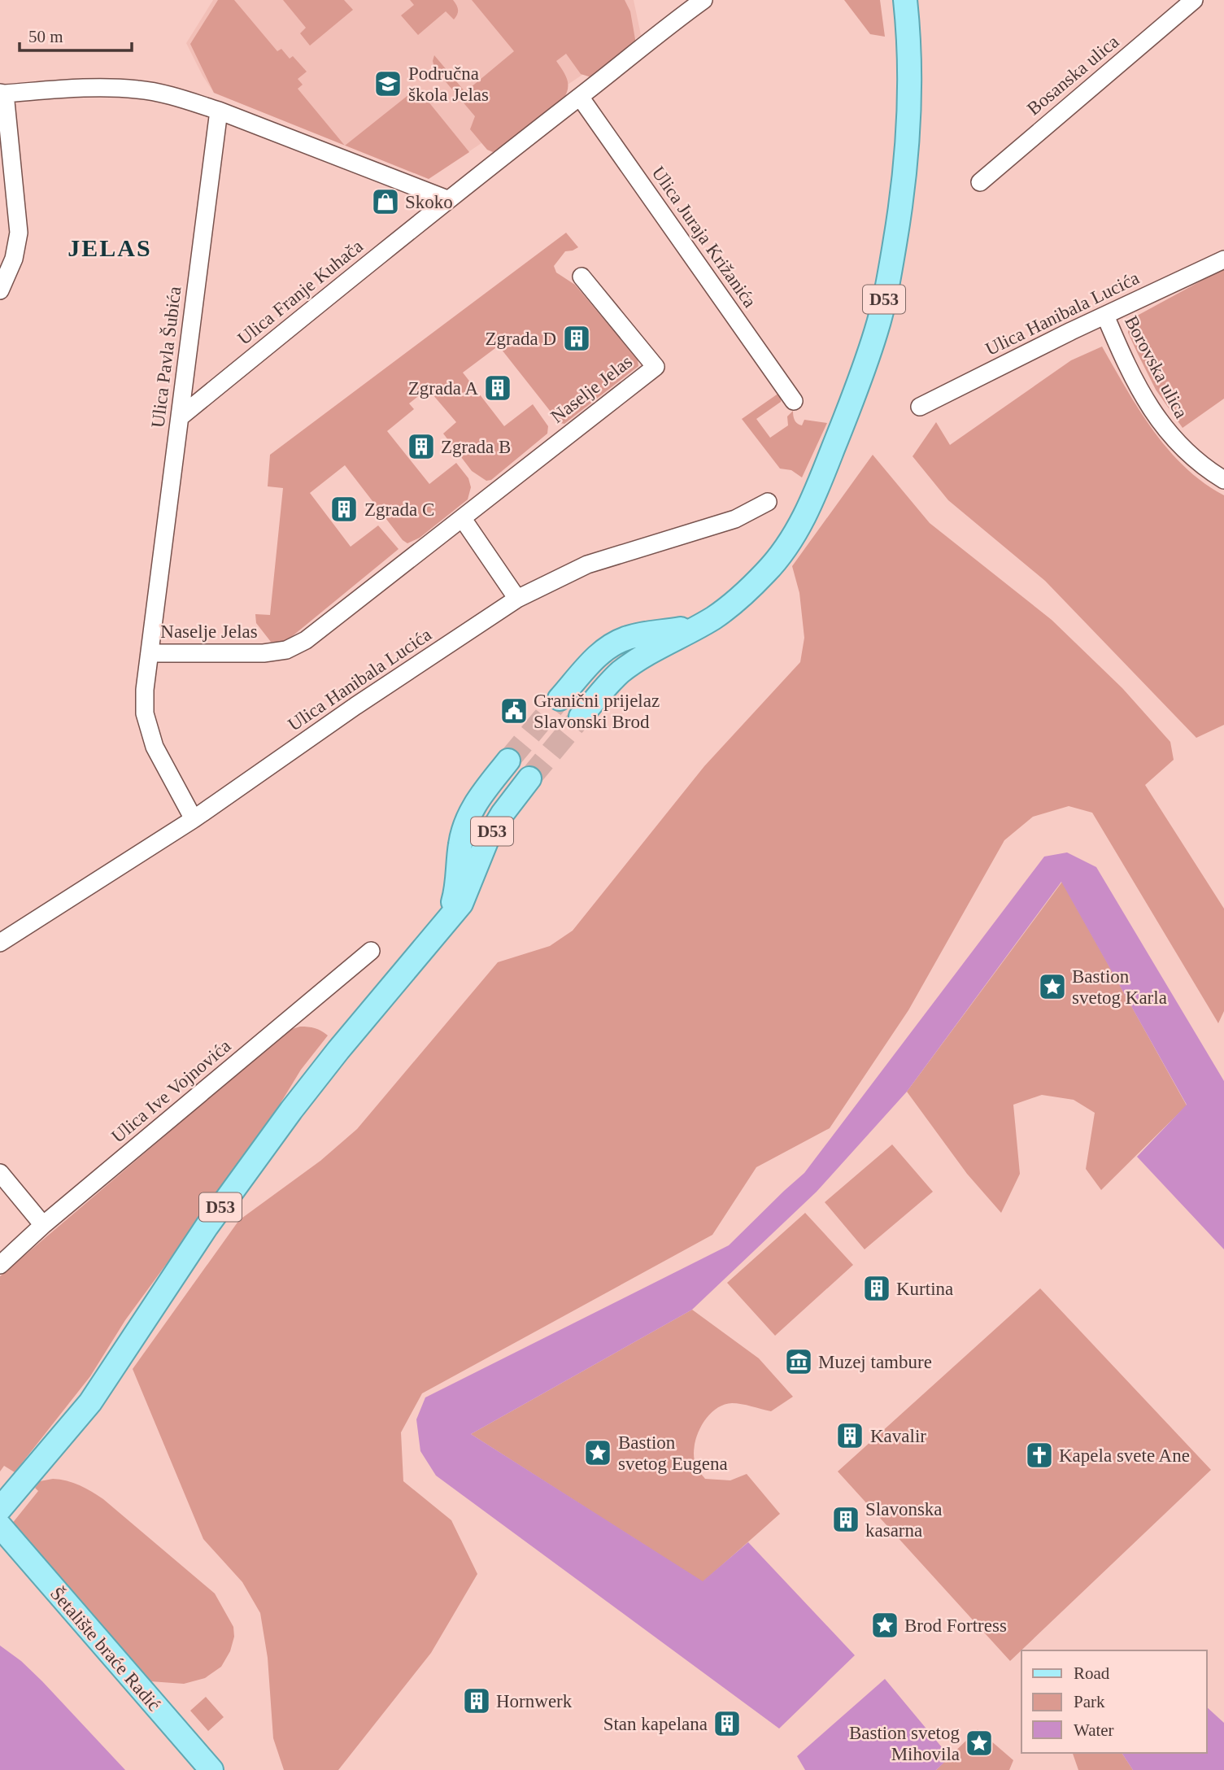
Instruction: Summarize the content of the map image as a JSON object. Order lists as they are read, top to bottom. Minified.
{"streets":{"main road":["D53","Šetalište braće Radić"],"street":["Bosanska ulica","Ulica Juraja Križanića","Ulica Franje Kuhača","Ulica Hanibala Lucića","Ulica Pavla Šubića","Borovska ulica","Naselje Jelas","Ulica Ive Vojnovića"]},"crossings":[["Ulica Juraja Križanića","Ulica Franje Kuhača"],["Ulica Franje Kuhača","Ulica Pavla Šubića"],["D53","Šetalište braće Radić"],["Ulica Hanibala Lucića","Ulica Pavla Šubića"],["Ulica Hanibala Lucića","Borovska ulica"],["Ulica Pavla Šubića","Naselje Jelas"]],"districts":["JELAS"],"places":{"school or university":["Područna škola Jelas"],"shop":["Skoko"],"building":["Zgrada D","Zgrada A","Zgrada B","Zgrada C","Kurtina","Kavalir","Slavonska kasarna","Hornwerk","Stan kapelana"],"public building":["Granični prijelaz Slavonski Brod"],"place":["Bastion svetog Karla","Bastion svetog Eugena","Brod Fortress","Bastion svetog Mihovila"],"museum":["Muzej tambure"],"church":["Kapela svete Ane"]},"legend":["Road","Park","Water"],"scale_bar":"50 m"}
